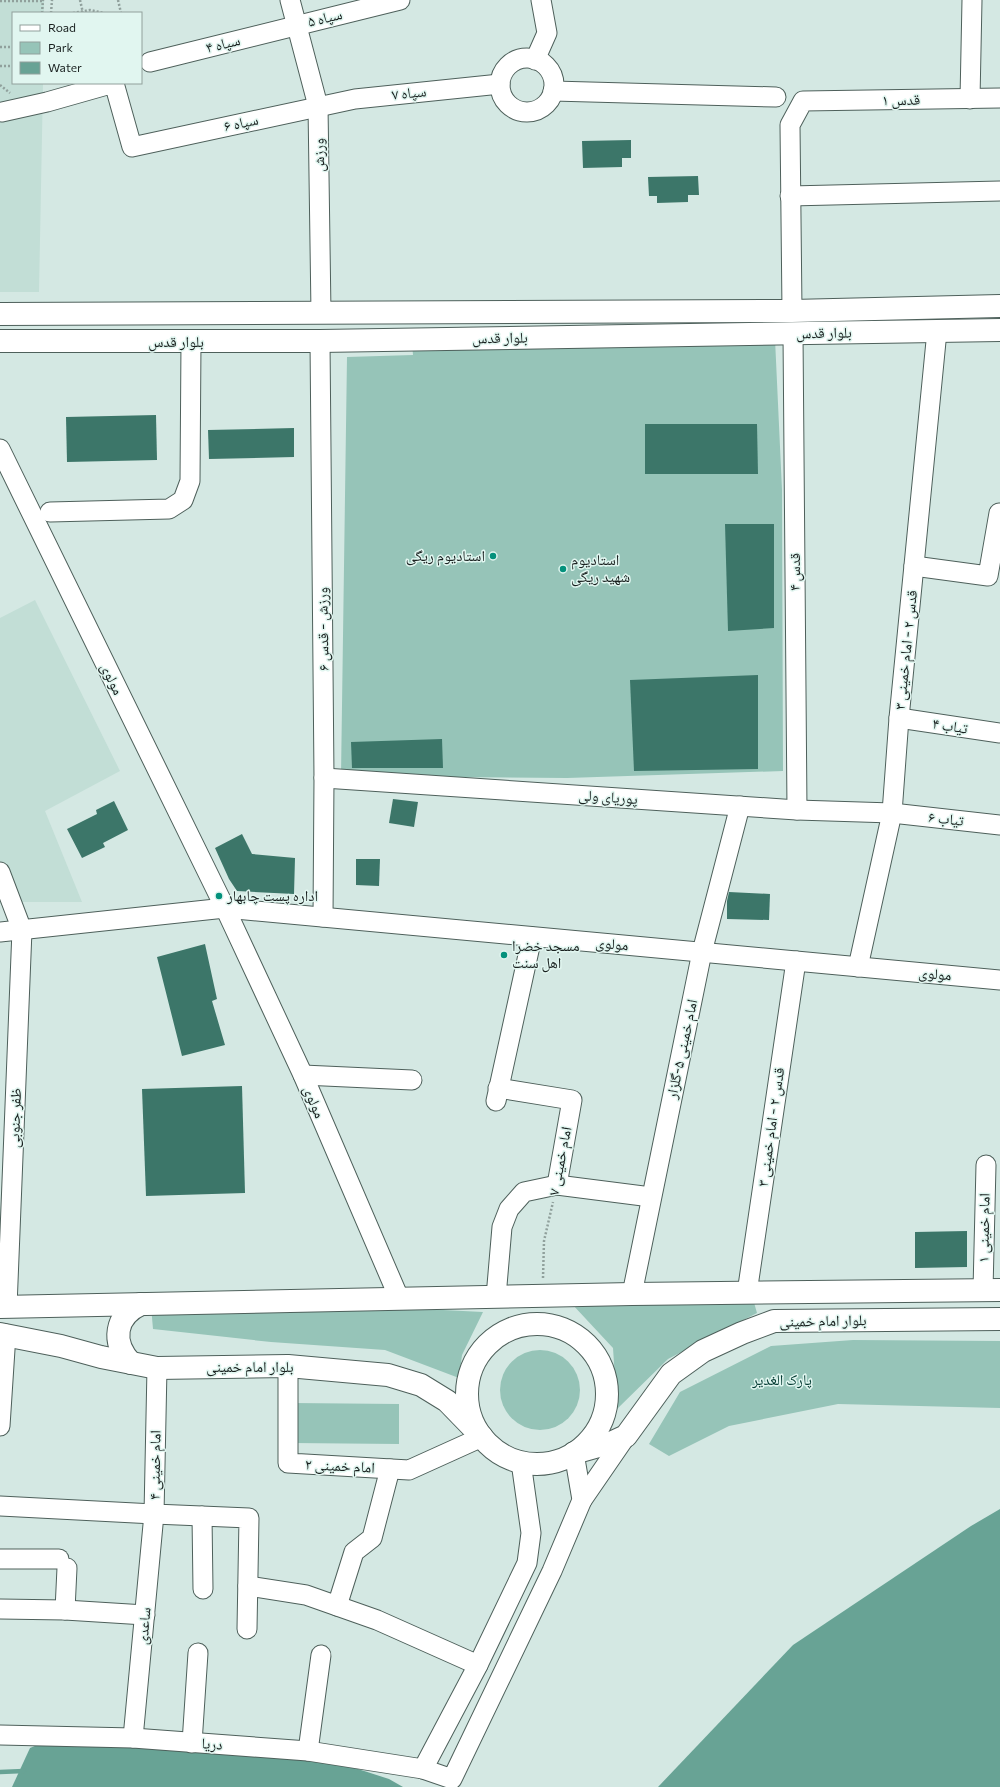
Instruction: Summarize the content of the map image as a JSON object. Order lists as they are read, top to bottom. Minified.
{"streets":{"main road":["بلوار قدس","بلوار امام خمینی"],"street":["سپاه ۵","سپاه ۴","سپاه ۷","قدس ۱","سپاه ۶","ورزش","قدس ۴","ورزش - قدس ۶","قدس ۲ - امام خمینی ۳","مولوی","تیاب ۴","پوریای ولی","تیاب ۶","امام خمینی ۵-گلزار","ظفر جنوبی","امام خمینی ۷","امام خمینی ۱","امام خمینی ۴","امام خمینی ۲","ساعدی","دریا"]},"crossings":[["سپاه ۵","سپاه ۴"],["سپاه ۵","ورزش"],["سپاه ۴","ورزش"],["سپاه ۷","سپاه ۶"],["سپاه ۷","ورزش"],["سپاه ۶","ورزش"],["ورزش","بلوار قدس"],["بلوار قدس","قدس ۴"],["بلوار قدس","ورزش - قدس ۶"],["بلوار قدس","قدس ۲ - امام خمینی ۳"],["قدس ۴","پوریای ولی"],["ورزش - قدس ۶","مولوی"],["ورزش - قدس ۶","پوریای ولی"],["قدس ۲ - امام خمینی ۳","مولوی"],["قدس ۲ - امام خمینی ۳","تیاب ۴"],["قدس ۲ - امام خمینی ۳","پوریای ولی"],["قدس ۲ - امام خمینی ۳","تیاب ۶"],["قدس ۲ - امام خمینی ۳","بلوار امام خمینی"],["مولوی","امام خمینی ۵-گلزار"],["مولوی","ظفر جنوبی"],["مولوی","امام خمینی ۷"],["مولوی","بلوار امام خمینی"],["پوریای ولی","تیاب ۶"],["پوریای ولی","امام خمینی ۵-گلزار"],["امام خمینی ۵-گلزار","بلوار امام خمینی"],["ظفر جنوبی","بلوار امام خمینی"],["امام خمینی ۷","بلوار امام خمینی"],["امام خمینی ۱","بلوار امام خمینی"],["بلوار امام خمینی","امام خمینی ۴"],["بلوار امام خمینی","امام خمینی ۲"],["امام خمینی ۴","ساعدی"],["ساعدی","دریا"]],"parks":["پارک الغدیر"],"places":["استادیوم ریگی","استادیوم شهید ریگی","اداره پست چابهار","مسجد خضرا اهل سنت"],"legend":["Road","Park","Water"]}
